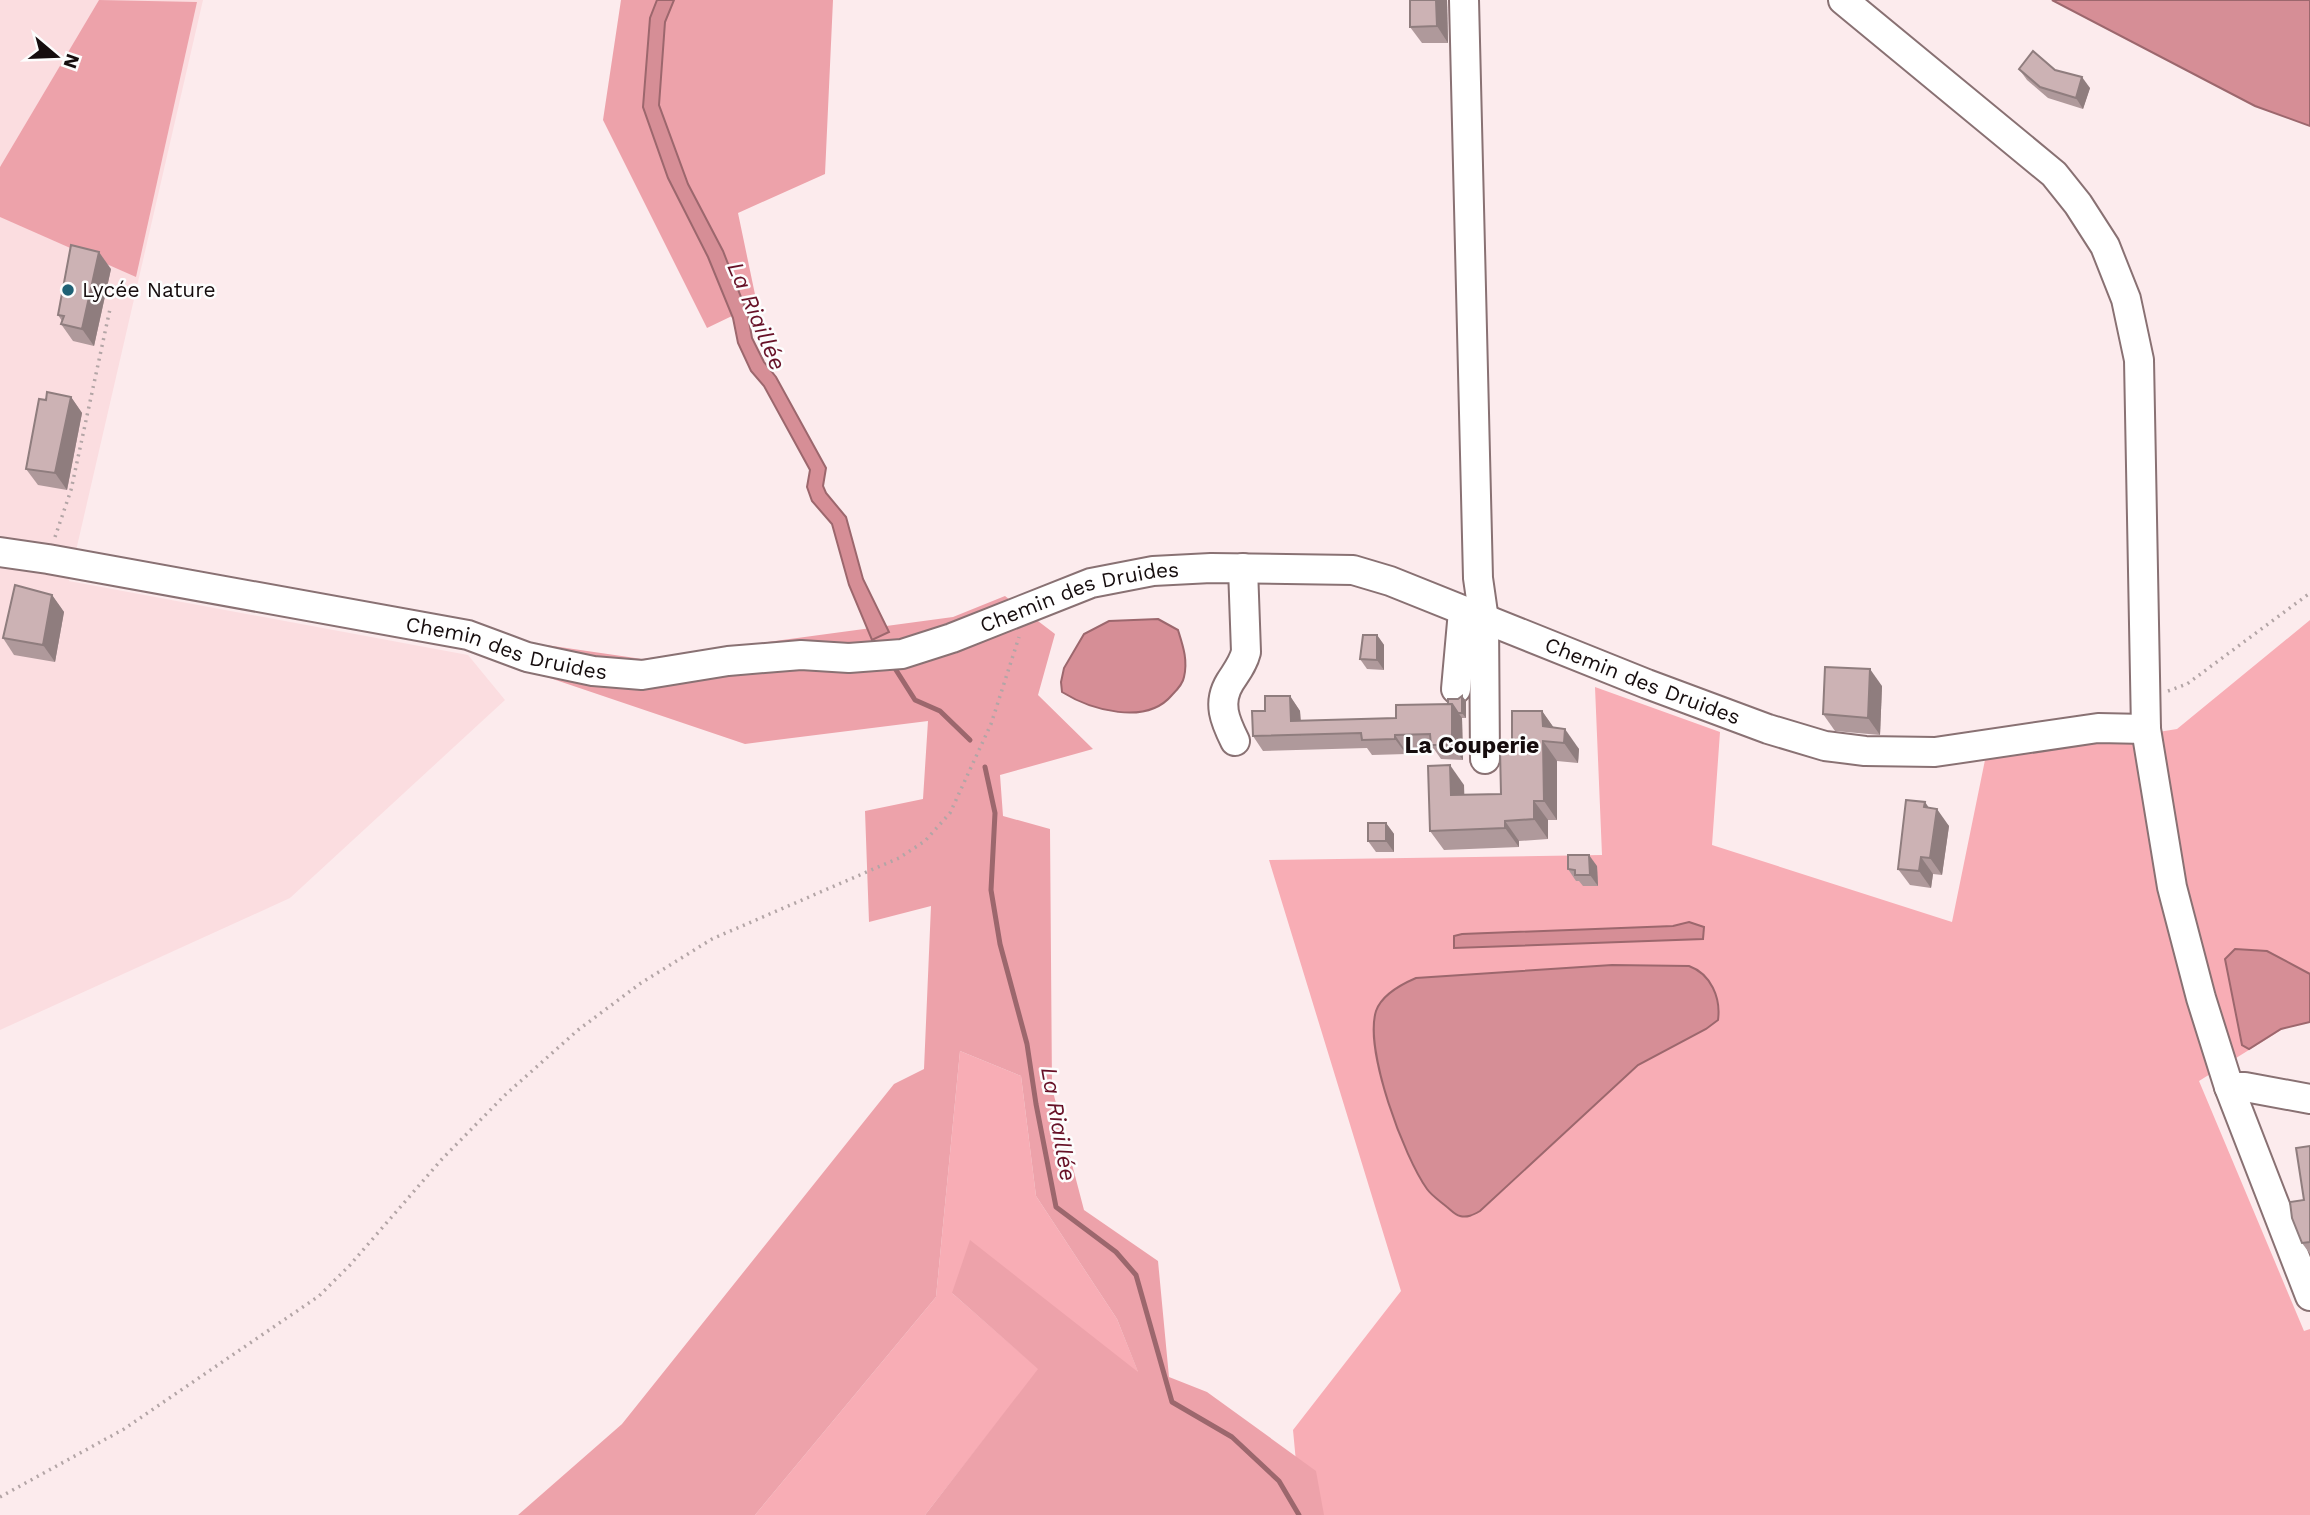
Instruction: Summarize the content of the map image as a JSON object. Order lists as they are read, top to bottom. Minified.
{"streets":{"street":["Chemin des Druides"]},"districts":["La Couperie"],"water":["La Riaillée"],"places":["Lycée Nature"],"north":"right"}
